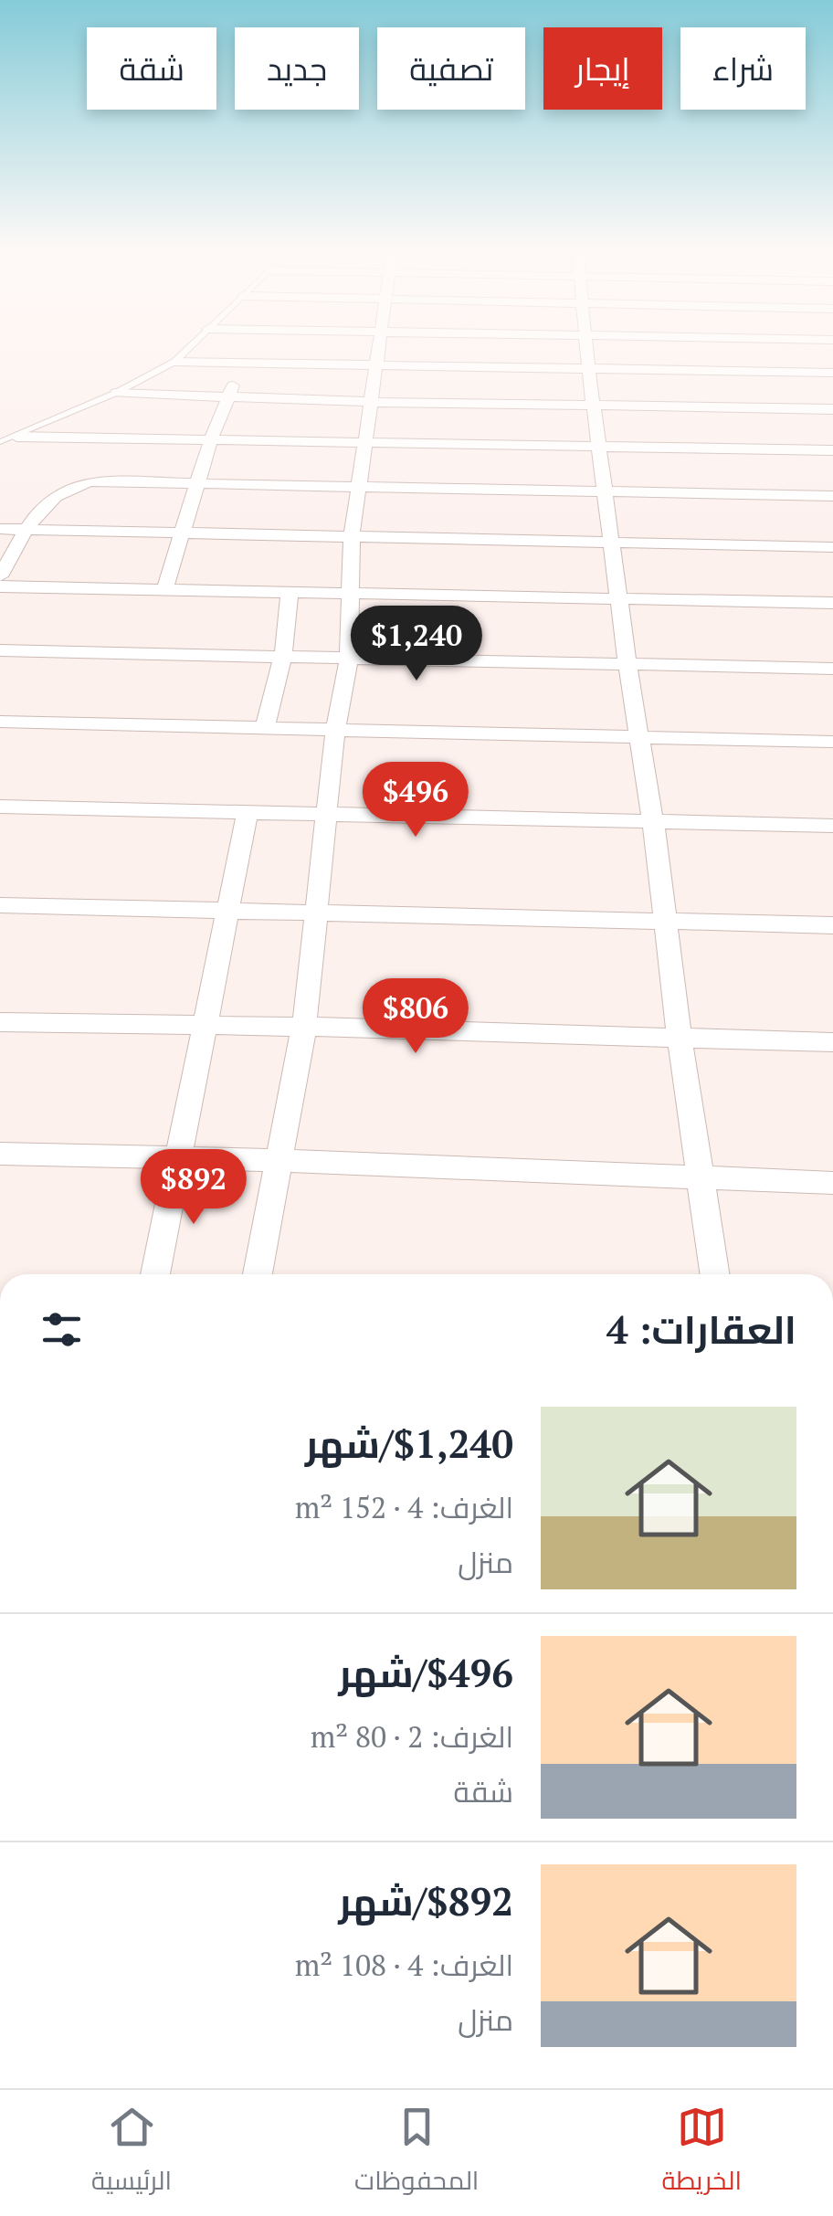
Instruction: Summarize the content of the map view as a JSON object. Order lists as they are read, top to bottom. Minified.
{"page":{"chip":["شراء","إيجار","تصفية","جديد","شقة"],"price":["$1,240","$496","$806","$892"],"heading":"العقارات: 4","list":[{"name":"$1,240/شهر","note":"الغرف: 4 · 152 m² · منزل"},{"name":"$496/شهر","note":"الغرف: 2 · 80 m² · شقة"},{"name":"$892/شهر","note":"الغرف: 4 · 108 m² · منزل"}],"tabs":["الخريطة","المحفوظات","الرئيسية"]}}
